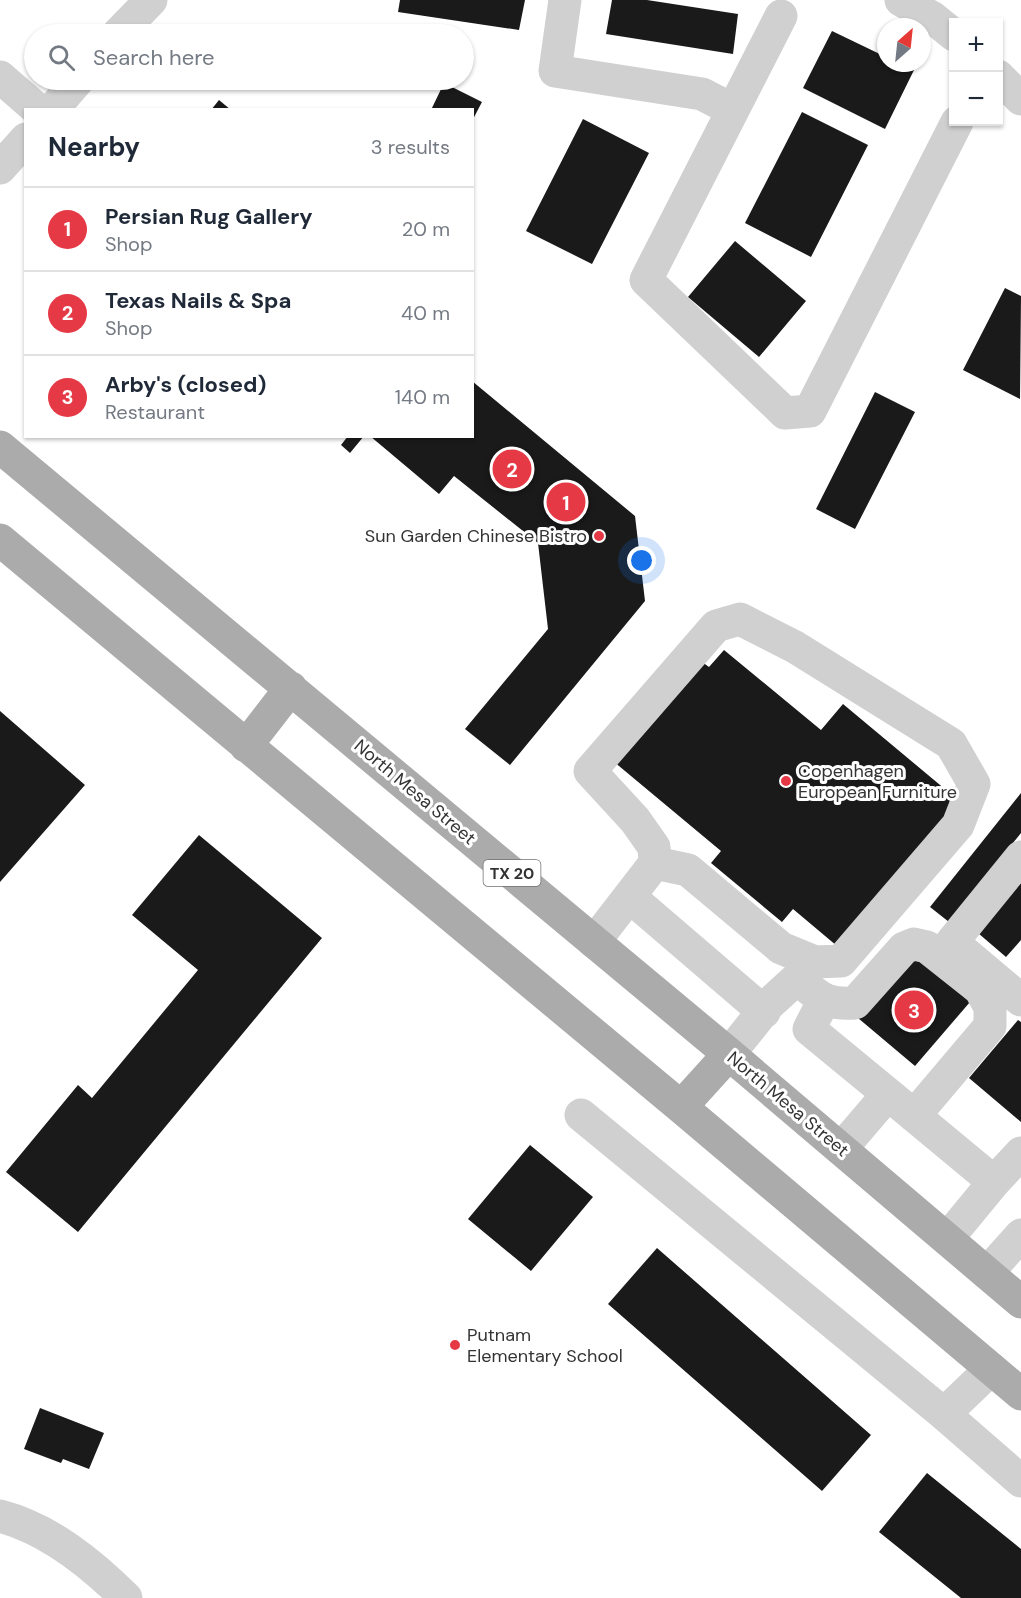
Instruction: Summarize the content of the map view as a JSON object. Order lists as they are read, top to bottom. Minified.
{"streets":{"main road":["North Mesa Street","TX 20"]},"places":["Sun Garden Chinese Bistro","Copenhagen European Furniture","Putnam Elementary School"],"north":"top right","page":{"map_buttons":["+","−"],"search":"Search here","heading":["Nearby","3 results"],"list":[{"mark":"1","name":"Persian Rug Gallery","note":"Shop","value":"20 m"},{"mark":"2","name":"Texas Nails & Spa","note":"Shop","value":"40 m"},{"mark":"3","name":"Arby's (closed)","note":"Restaurant","value":"140 m"}],"pins":["2","1","3"]}}
